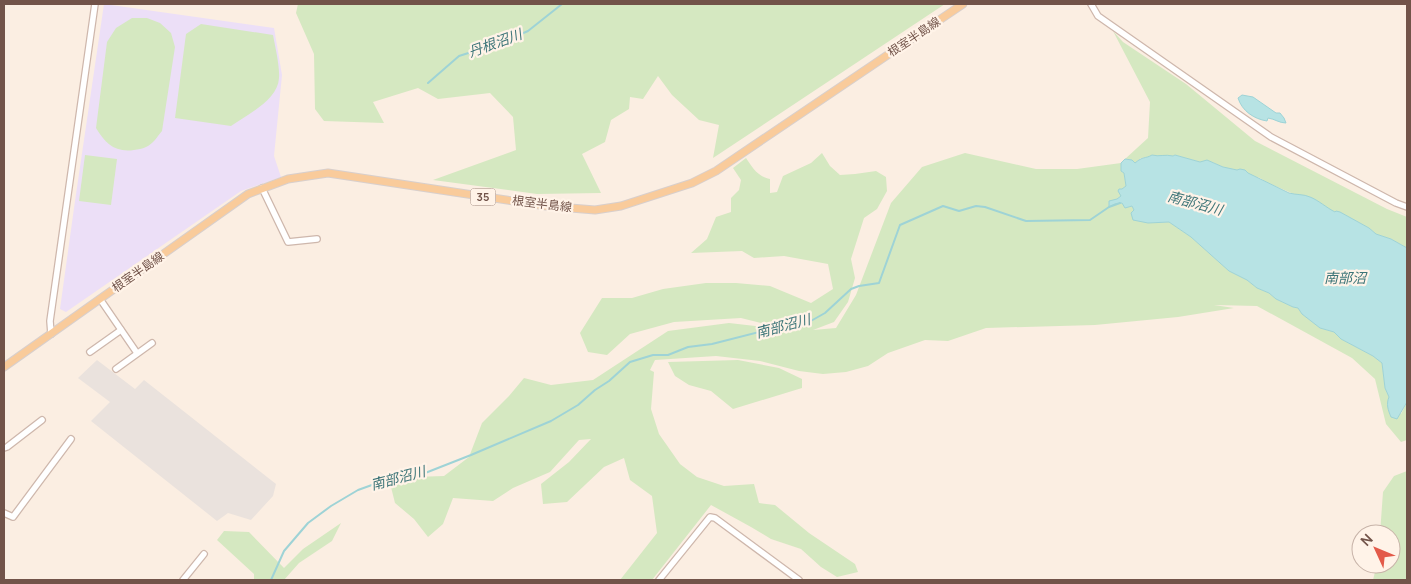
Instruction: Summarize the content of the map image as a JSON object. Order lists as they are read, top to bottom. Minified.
{"streets":{"main road":["根室半島線","35"]},"water":["丹根沼川","南部沼川","南部沼"],"north":"top left"}
